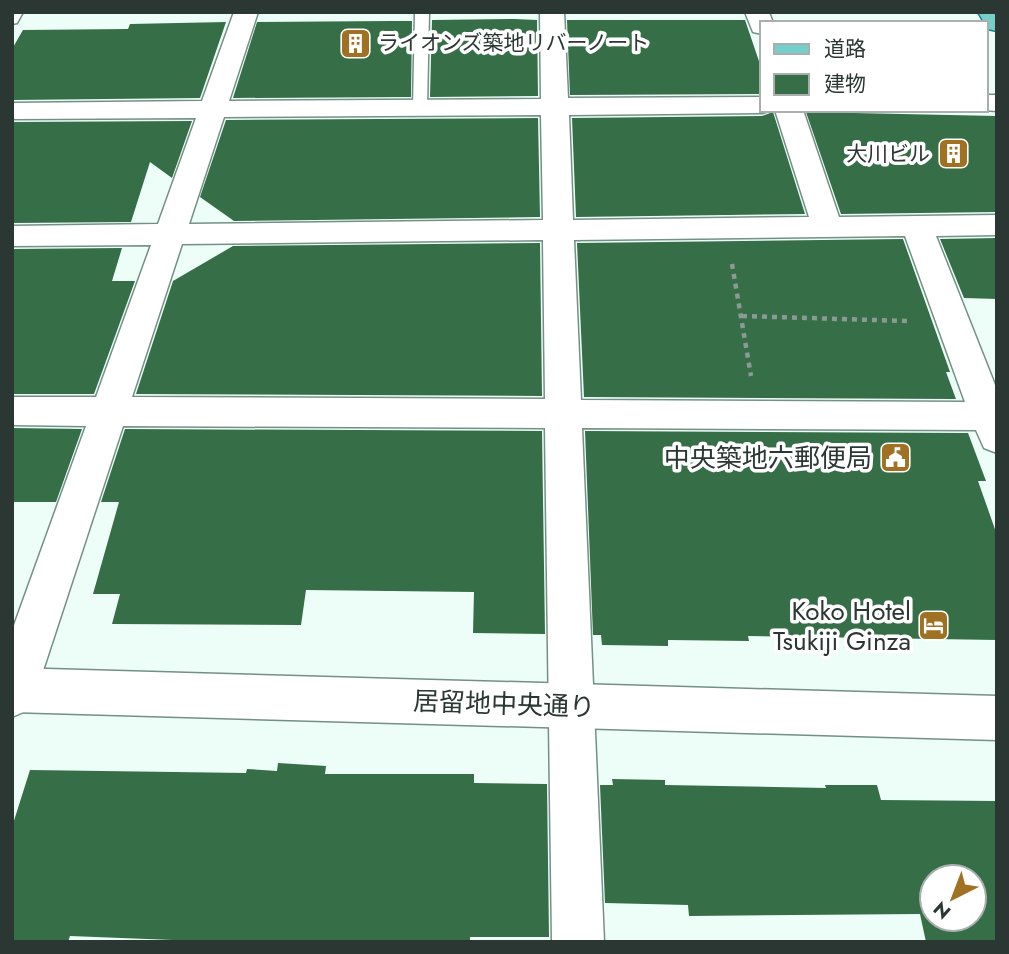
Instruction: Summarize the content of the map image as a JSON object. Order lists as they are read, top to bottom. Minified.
{"streets":{"street":["居留地中央通り"]},"places":{"building":["ライオンズ築地リバーノート","大川ビル"],"public building":["中央築地六郵便局"],"hotel":["Koko Hotel Tsukiji Ginza"]},"legend":["道路","建物"],"north":"bottom left"}
